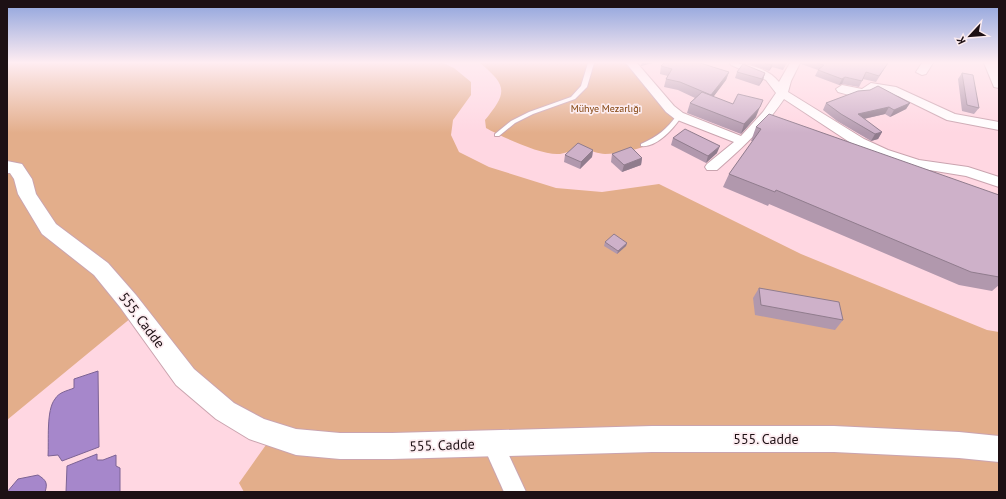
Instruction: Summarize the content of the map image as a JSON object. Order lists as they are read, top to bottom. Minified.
{"streets":{"street":["555. Cadde"]},"parks":["Mühye Mezarlığı"],"north":"bottom left"}
